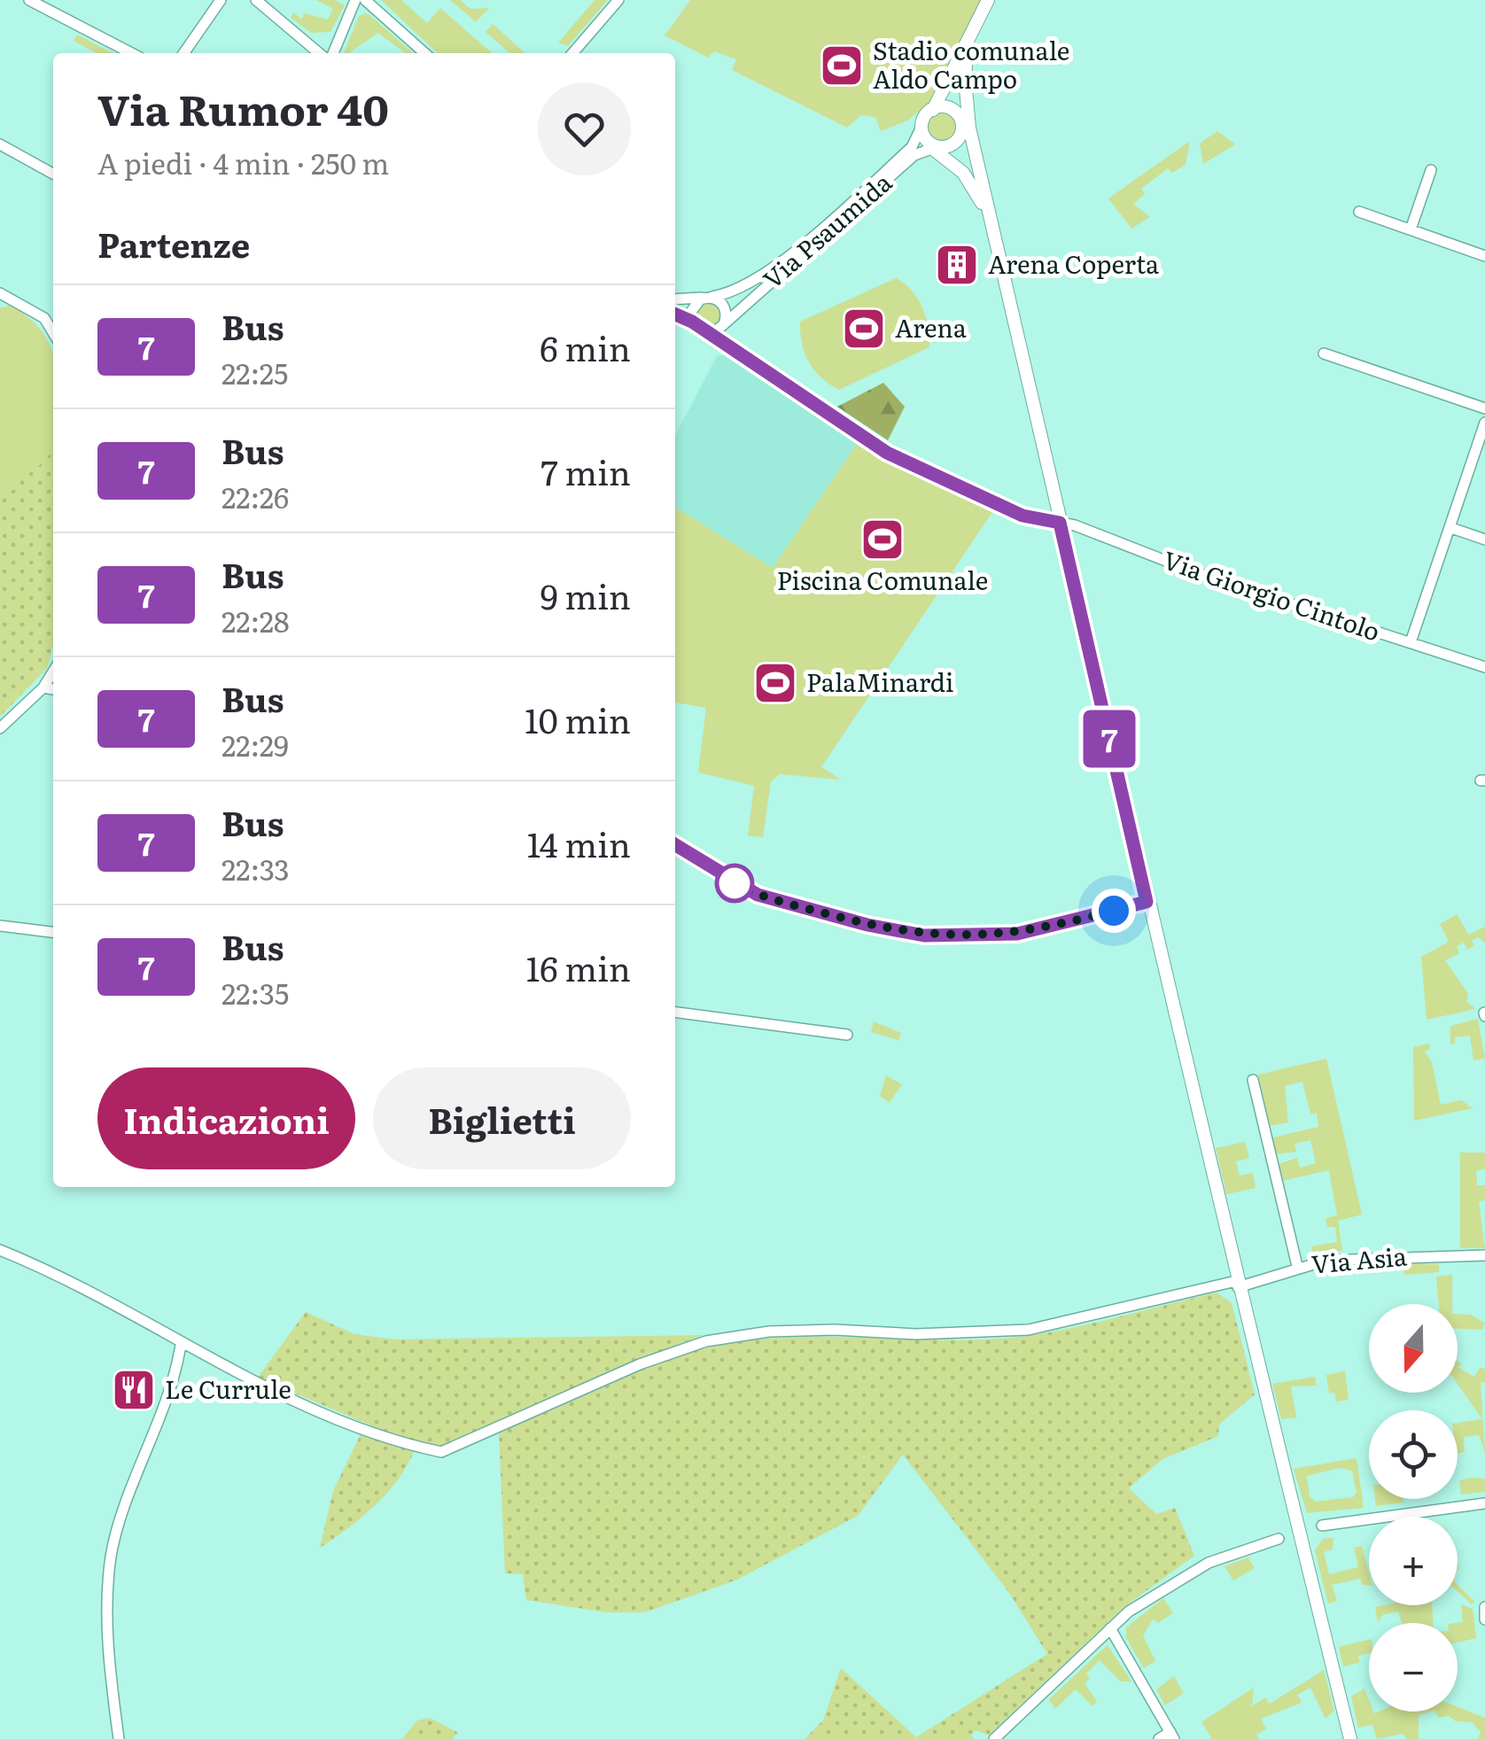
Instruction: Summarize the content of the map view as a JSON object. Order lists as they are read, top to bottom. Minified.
{"streets":{"street":["Via Psaumida","Via Giorgio Cintolo","Via Asia"]},"crossings":[["Via Psaumida","Via Giorgio Cintolo"]],"places":{"sports":["Stadio comunale Aldo Campo","Arena","Piscina Comunale","PalaMinardi"],"building":["Arena Coperta"],"restaurant":["Le Currule"]},"lines":["bus line 7"],"north":"bottom","page":{"on_map":"7","heading":[["Via Rumor 40","A piedi · 4 min · 250 m"],"Partenze"],"list":[{"mark":"7","name":"Bus","note":"22:25","value":"6 min"},{"mark":"7","name":"Bus","note":"22:26","value":"7 min"},{"mark":"7","name":"Bus","note":"22:28","value":"9 min"},{"mark":"7","name":"Bus","note":"22:29","value":"10 min"},{"mark":"7","name":"Bus","note":"22:33","value":"14 min"},{"mark":"7","name":"Bus","note":"22:35","value":"16 min"}],"buttons":["Indicazioni","Biglietti"],"map_buttons":["+","−"]}}
